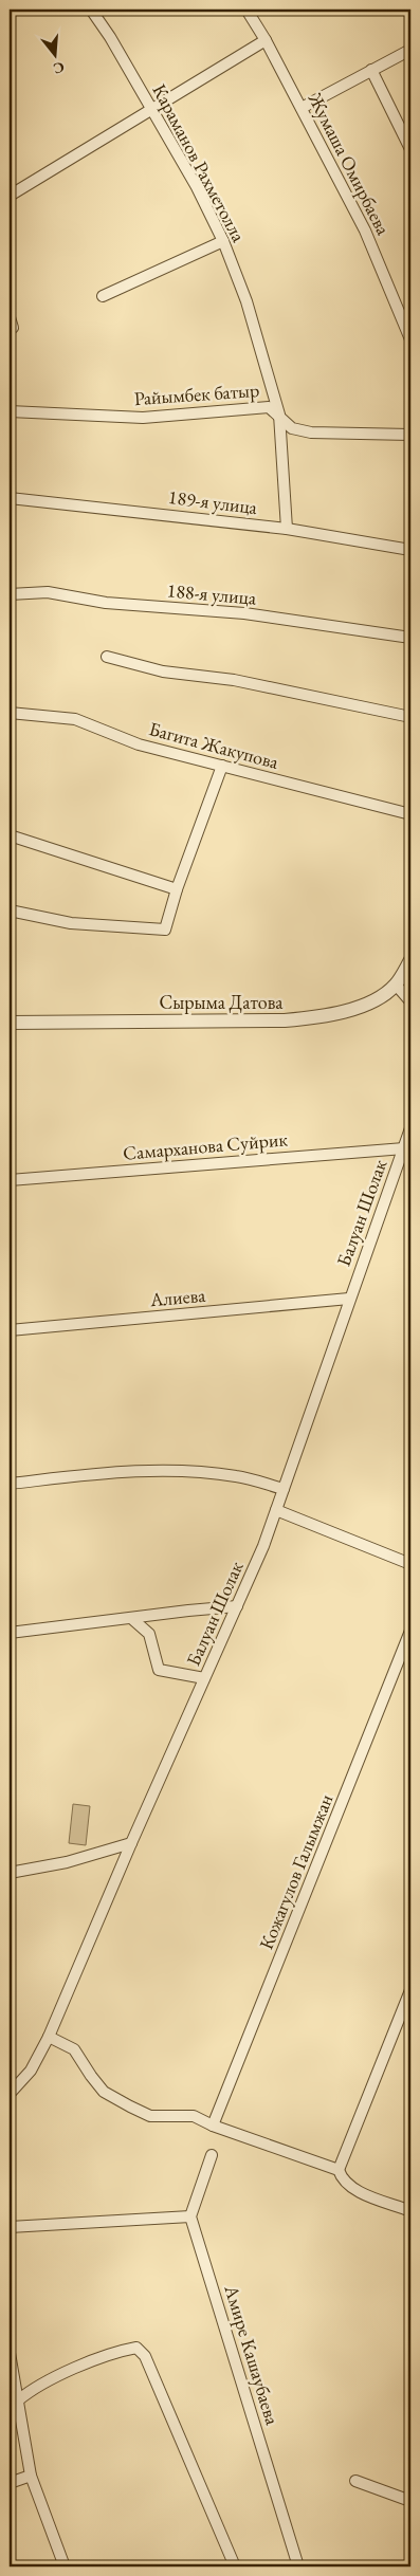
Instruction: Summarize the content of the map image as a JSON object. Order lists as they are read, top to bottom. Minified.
{"streets":{"street":["Караманов Рахметолла","Жумаша Омирбаева","Райымбек батыр","189-я улица","188-я улица","Багита Жакупова","Сырыма Датова","Самарханова Суйрик","Балуан Шолак","Алиева","Кожагулов Галымжан","Амире Кашаубаева"]},"crossings":[["Караманов Рахметолла","Райымбек батыр"],["Караманов Рахметолла","189-я улица"],["Самарханова Суйрик","Балуан Шолак"],["Балуан Шолак","Алиева"]],"north":"bottom"}
